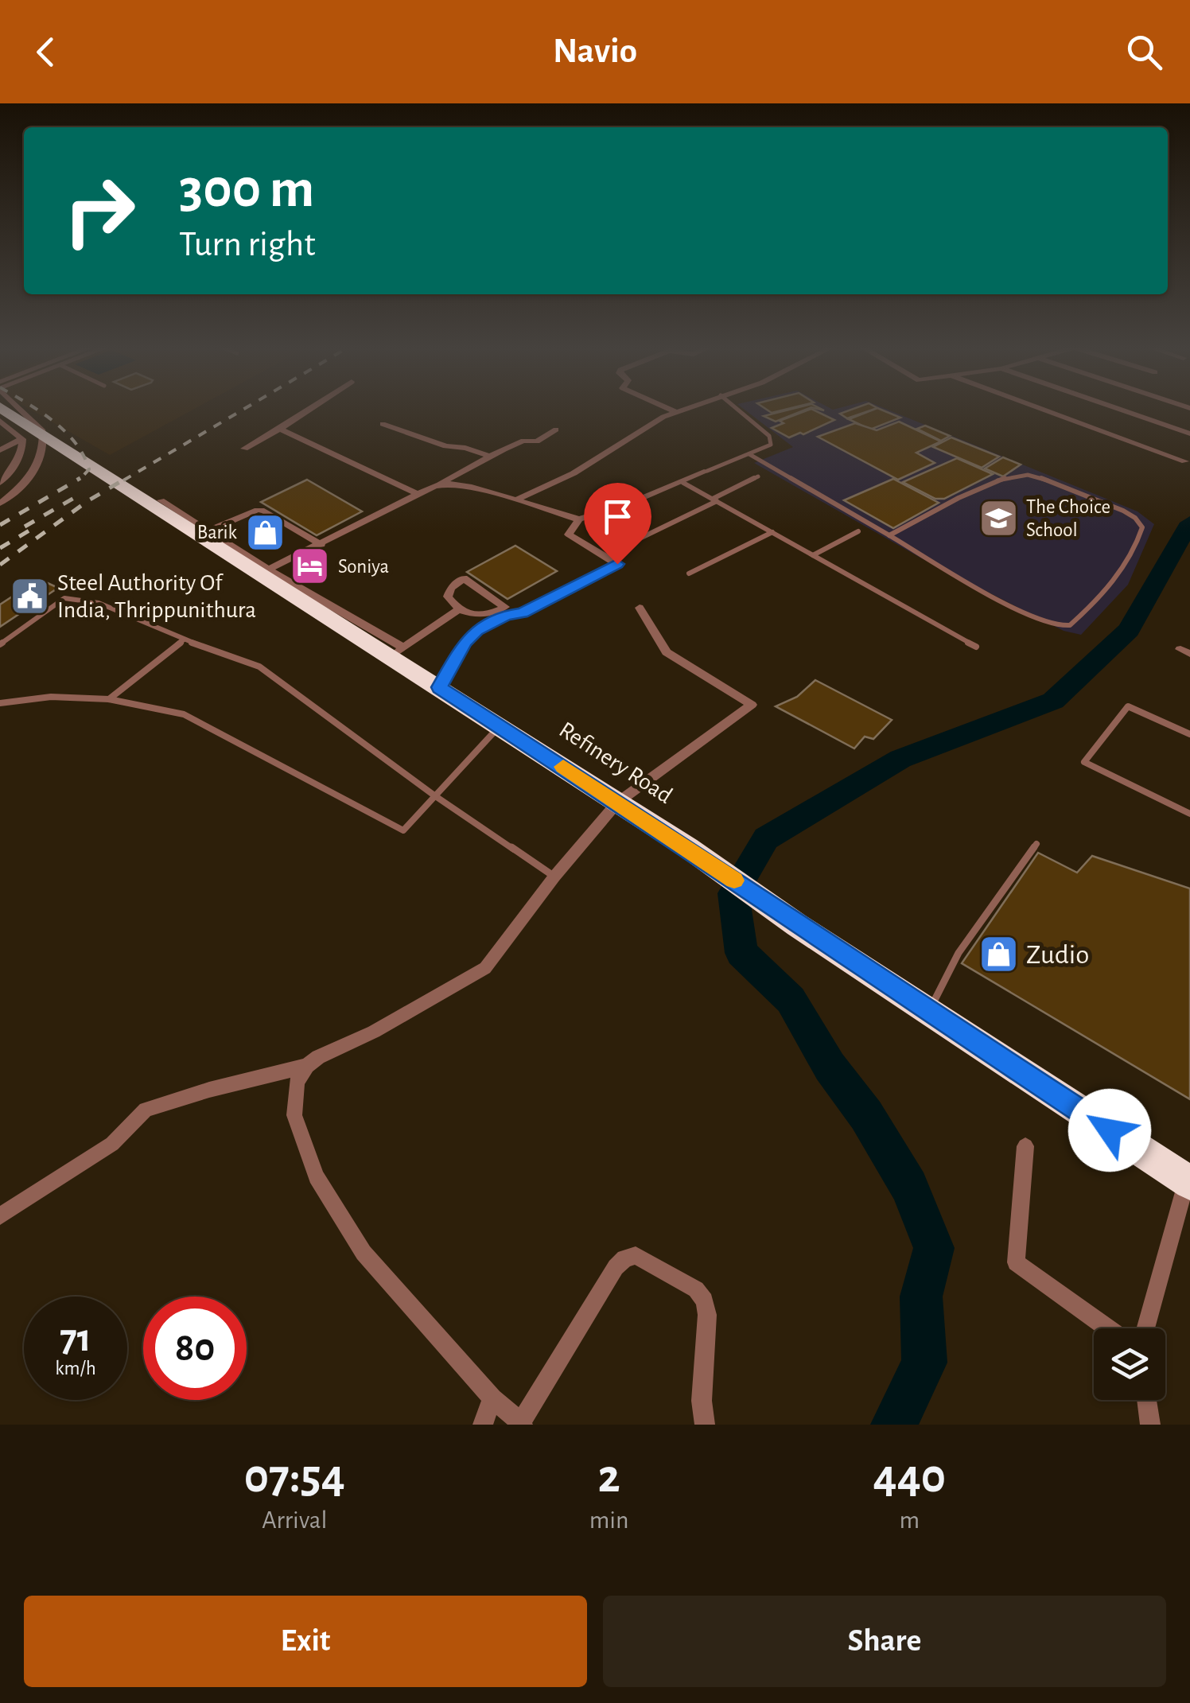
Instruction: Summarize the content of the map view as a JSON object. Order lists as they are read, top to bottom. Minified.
{"streets":{"highway":["Refinery Road"]},"places":{"school or university":["The Choice School"],"shop":["Barik","Zudio"],"hotel":["Soniya"],"public building":["Steel Authority Of India, Thrippunithura"]},"page":{"header":"Navio","turn":["300 m","Turn right"],"speed":"71 km/h","limit":"80","eta":["07:54","Arrival","2","min","440","m"],"buttons":["Exit","Share"]}}
